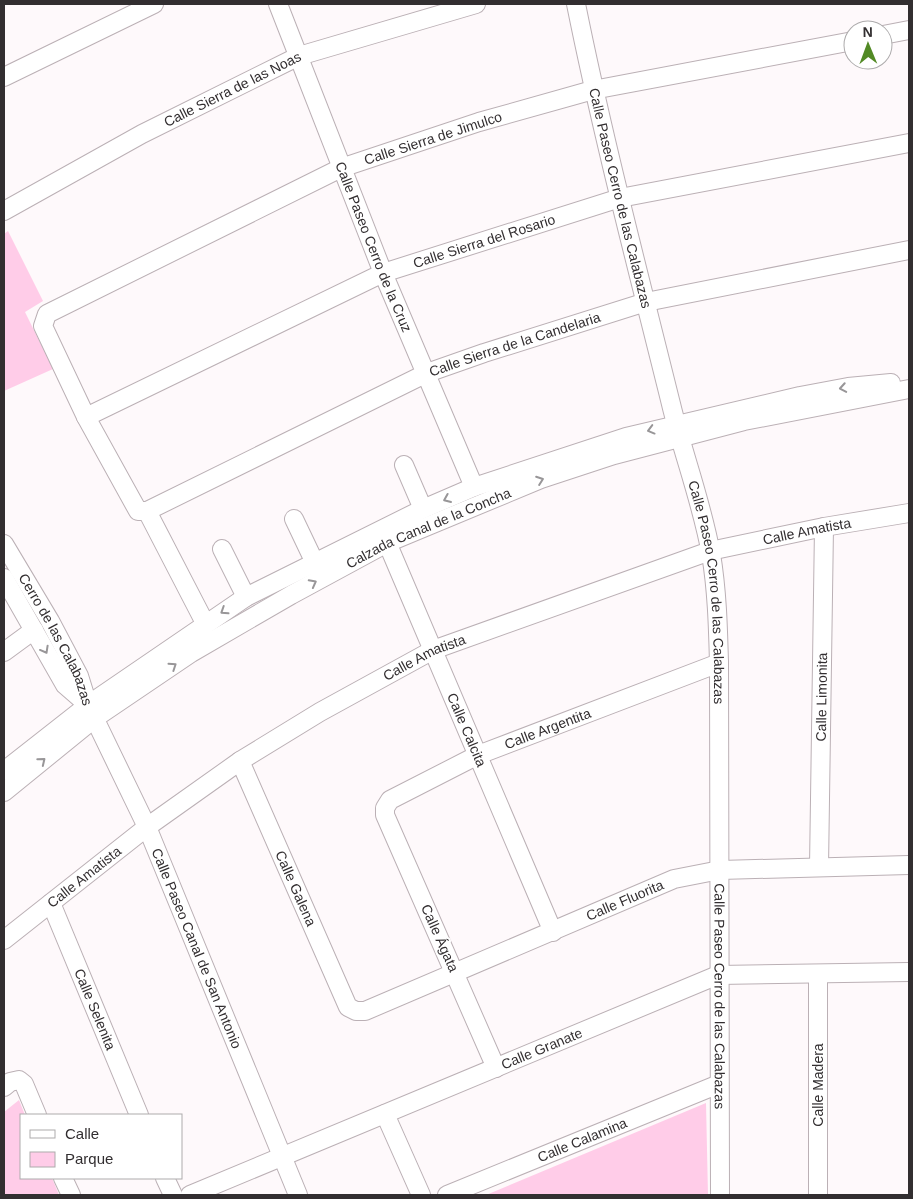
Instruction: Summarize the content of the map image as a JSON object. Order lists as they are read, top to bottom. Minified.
{"streets":{"street":["Calle Sierra de las Noas","Calle Sierra de Jimulco","Calle Paseo Cerro de las Calabazas","Calle Sierra del Rosario","Calle Paseo Cerro de la Cruz","Calle Sierra de la Candelaria","Calzada Canal de la Concha","Calle Amatista","Cerro de las Calabazas","Calle Limonita","Calle Argentita","Calle Calcita","Calle Galena","Calle Fluorita","Calle Ágata","Calle Paseo Canal de San Antonio","Calle Selenita","Calle Granate","Calle Madera","Calle Calamina"]},"crossings":[["Calle Sierra de las Noas","Calle Paseo Cerro de la Cruz"],["Calle Sierra de Jimulco","Calle Paseo Cerro de las Calabazas"],["Calle Sierra de Jimulco","Calle Sierra del Rosario"],["Calle Sierra de Jimulco","Calle Paseo Cerro de la Cruz"],["Calle Paseo Cerro de las Calabazas","Calle Sierra del Rosario"],["Calle Paseo Cerro de las Calabazas","Calle Sierra de la Candelaria"],["Calle Paseo Cerro de las Calabazas","Calzada Canal de la Concha"],["Calle Paseo Cerro de las Calabazas","Calle Amatista"],["Calle Paseo Cerro de las Calabazas","Calle Argentita"],["Calle Paseo Cerro de las Calabazas","Calle Fluorita"],["Calle Paseo Cerro de las Calabazas","Calle Granate"],["Calle Paseo Cerro de las Calabazas","Calle Calamina"],["Calle Sierra del Rosario","Calle Paseo Cerro de la Cruz"],["Calle Paseo Cerro de la Cruz","Calle Sierra de la Candelaria"],["Calle Paseo Cerro de la Cruz","Calzada Canal de la Concha"],["Calzada Canal de la Concha","Cerro de las Calabazas"],["Calzada Canal de la Concha","Calle Calcita"],["Calzada Canal de la Concha","Calle Paseo Canal de San Antonio"],["Calle Amatista","Calle Limonita"],["Calle Amatista","Calle Calcita"],["Calle Amatista","Calle Galena"],["Calle Amatista","Calle Paseo Canal de San Antonio"],["Calle Amatista","Calle Selenita"],["Cerro de las Calabazas","Calle Paseo Canal de San Antonio"],["Calle Limonita","Calle Fluorita"],["Calle Argentita","Calle Calcita"],["Calle Argentita","Calle Ágata"],["Calle Calcita","Calle Fluorita"],["Calle Galena","Calle Fluorita"],["Calle Fluorita","Calle Ágata"],["Calle Ágata","Calle Granate"],["Calle Paseo Canal de San Antonio","Calle Granate"],["Calle Granate","Calle Madera"]],"legend":["Calle","Parque"],"north":"top"}
